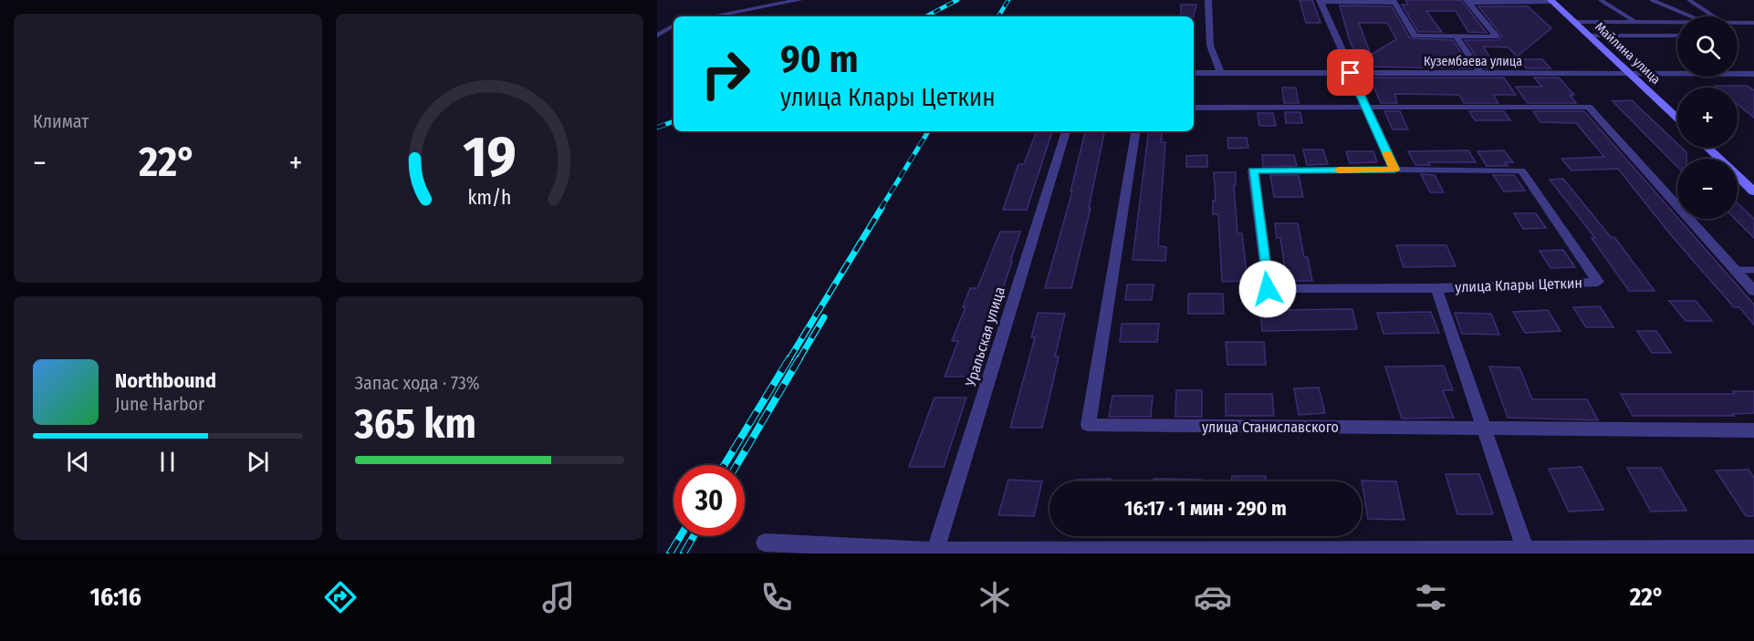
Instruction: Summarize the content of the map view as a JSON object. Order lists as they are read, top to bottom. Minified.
{"streets":{"main road":["Майлина улица"],"street":["Кузембаева улица","улица Клары Цеткин","Уральская улица","улица Станиславского"]},"crossings":[["Майлина улица","Кузембаева улица"],["улица Клары Цеткин","улица Станиславского"]],"page":{"tile":["Климат",["Запас хода · 73%","365 km"]],"map_buttons":["+","−"],"turn":["90 m","улица Клары Цеткин"],"heat":["−","22°","+"],"song":["Northbound","June Harbor"],"limit":"30","trip":"16:17 · 1 мин · 290 m","tabs":["16:16","22°"],"gauge":["19","km/h"]}}
